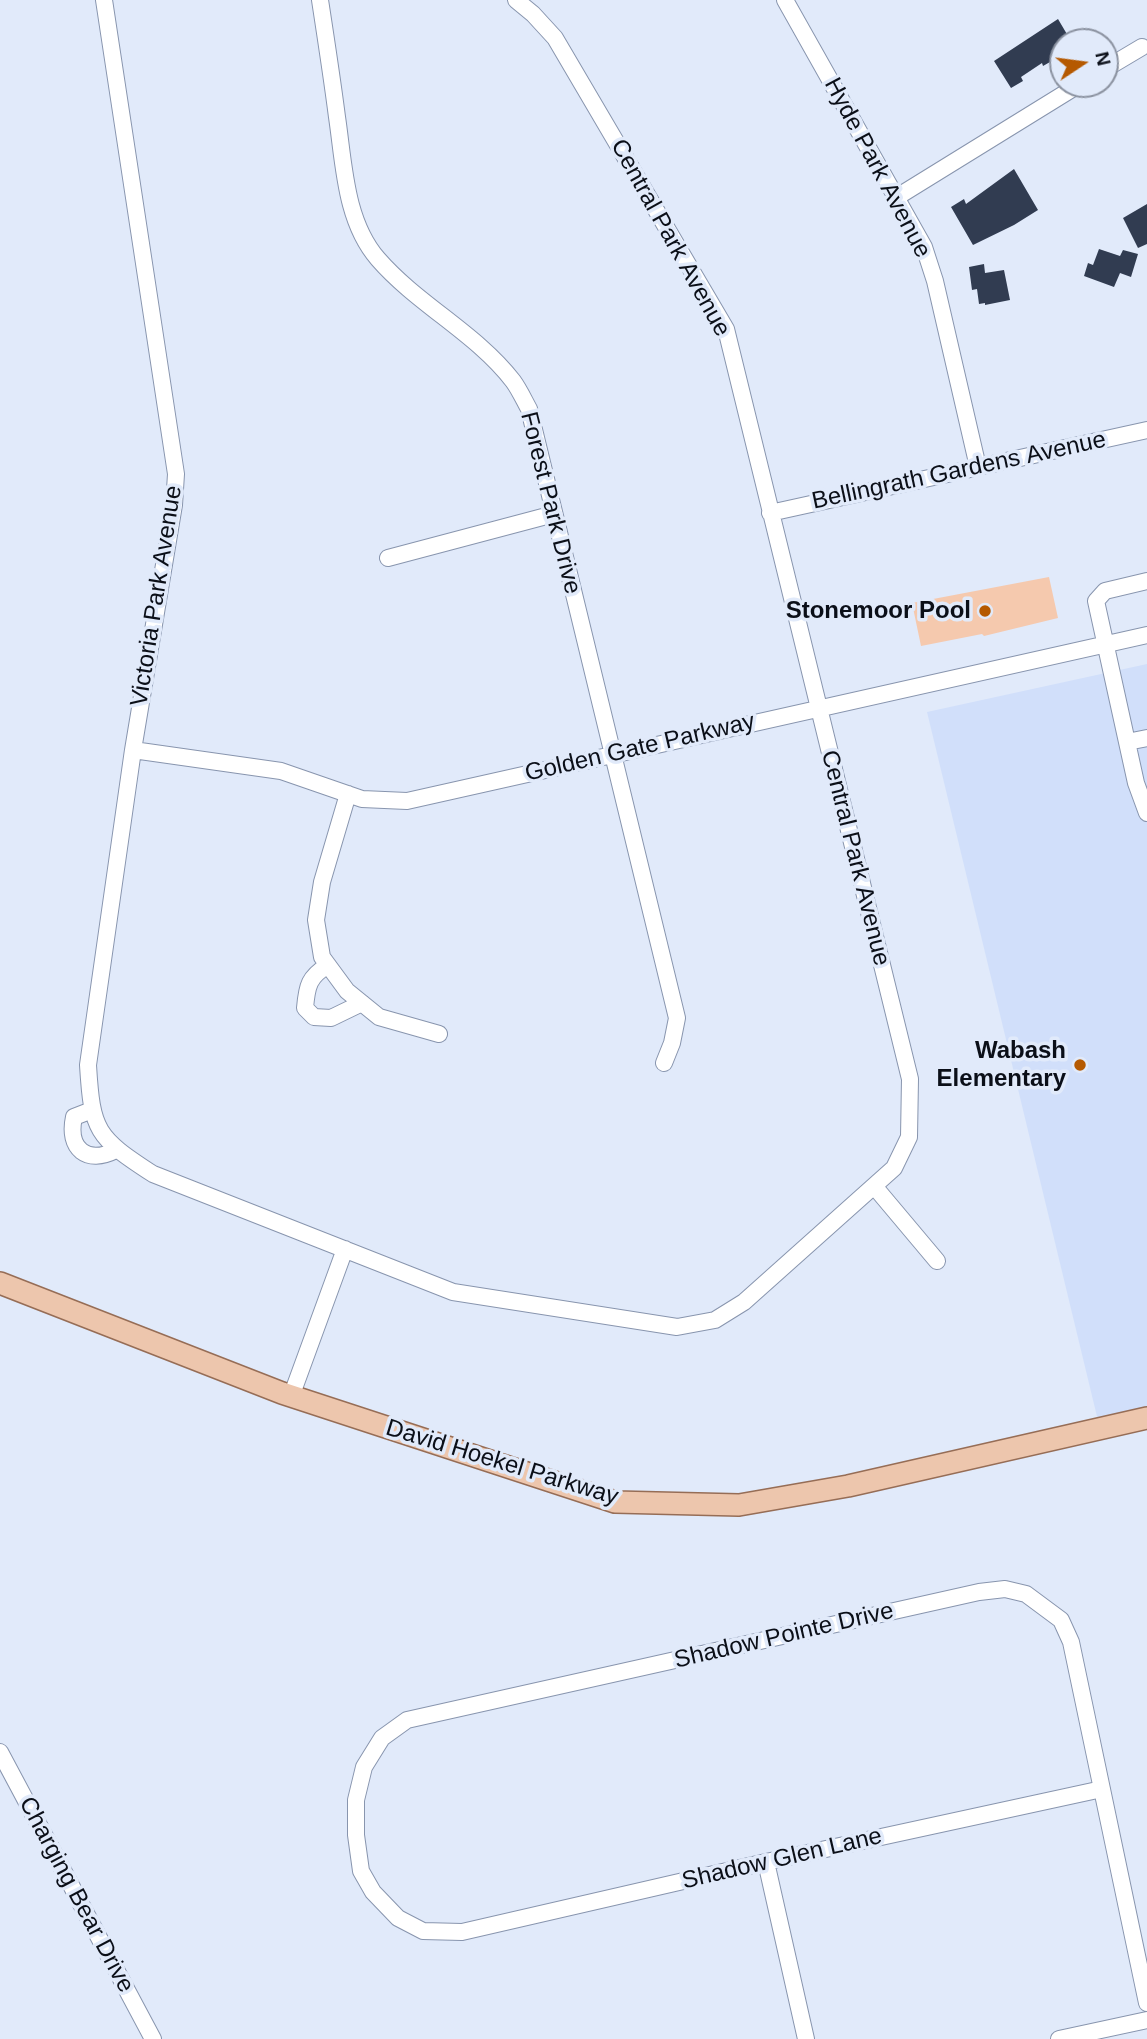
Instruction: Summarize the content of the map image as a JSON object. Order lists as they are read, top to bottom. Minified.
{"streets":{"main road":["David Hoekel Parkway"],"street":["Hyde Park Avenue","Central Park Avenue","Bellingrath Gardens Avenue","Forest Park Drive","Victoria Park Avenue","Golden Gate Parkway","Shadow Pointe Drive","Shadow Glen Lane","Charging Bear Drive"]},"crossings":[["Hyde Park Avenue","Bellingrath Gardens Avenue"],["Central Park Avenue","Bellingrath Gardens Avenue"],["Central Park Avenue","Victoria Park Avenue"],["Central Park Avenue","Golden Gate Parkway"],["Forest Park Drive","Golden Gate Parkway"],["Victoria Park Avenue","Golden Gate Parkway"],["Shadow Pointe Drive","Shadow Glen Lane"]],"places":["Stonemoor Pool","Wabash Elementary"],"north":"right"}
